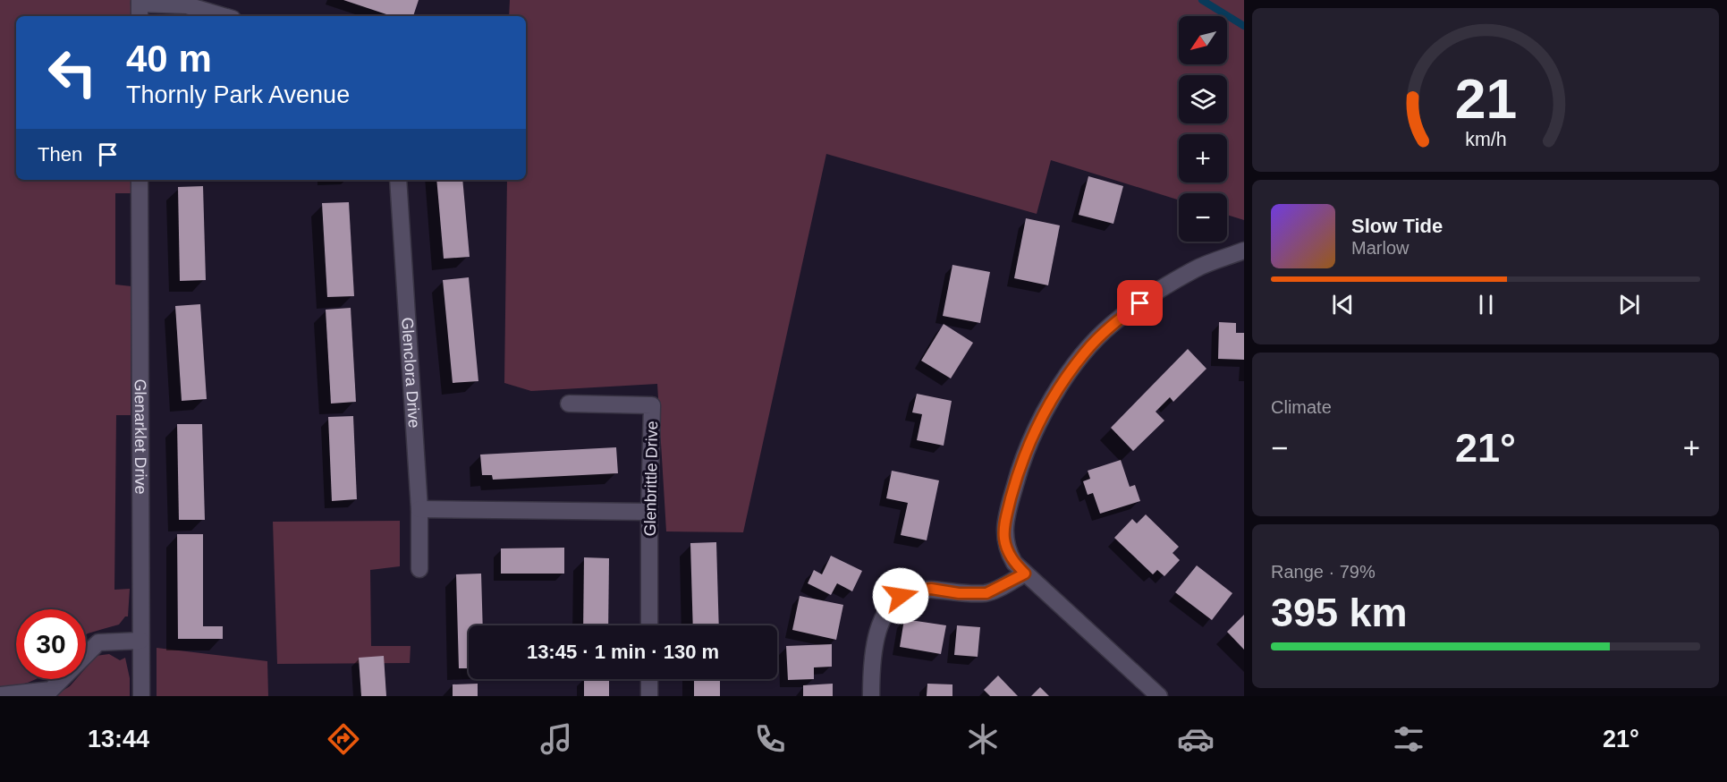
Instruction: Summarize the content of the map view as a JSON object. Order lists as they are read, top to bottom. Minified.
{"streets":{"street":["Glenclora Drive","Glenarklet Drive","Glenbrittle Drive"]},"north":"bottom left","page":{"map_buttons":["+","−"],"turn":["40 m","Thornly Park Avenue"],"then":"Then","song":["Slow Tide","Marlow"],"tile":["Climate",["Range · 79%","395 km"]],"heat":["−","21°","+"],"limit":"30","trip":"13:45 · 1 min · 130 m","tabs":["13:44","21°"],"gauge":["21","km/h"]}}
